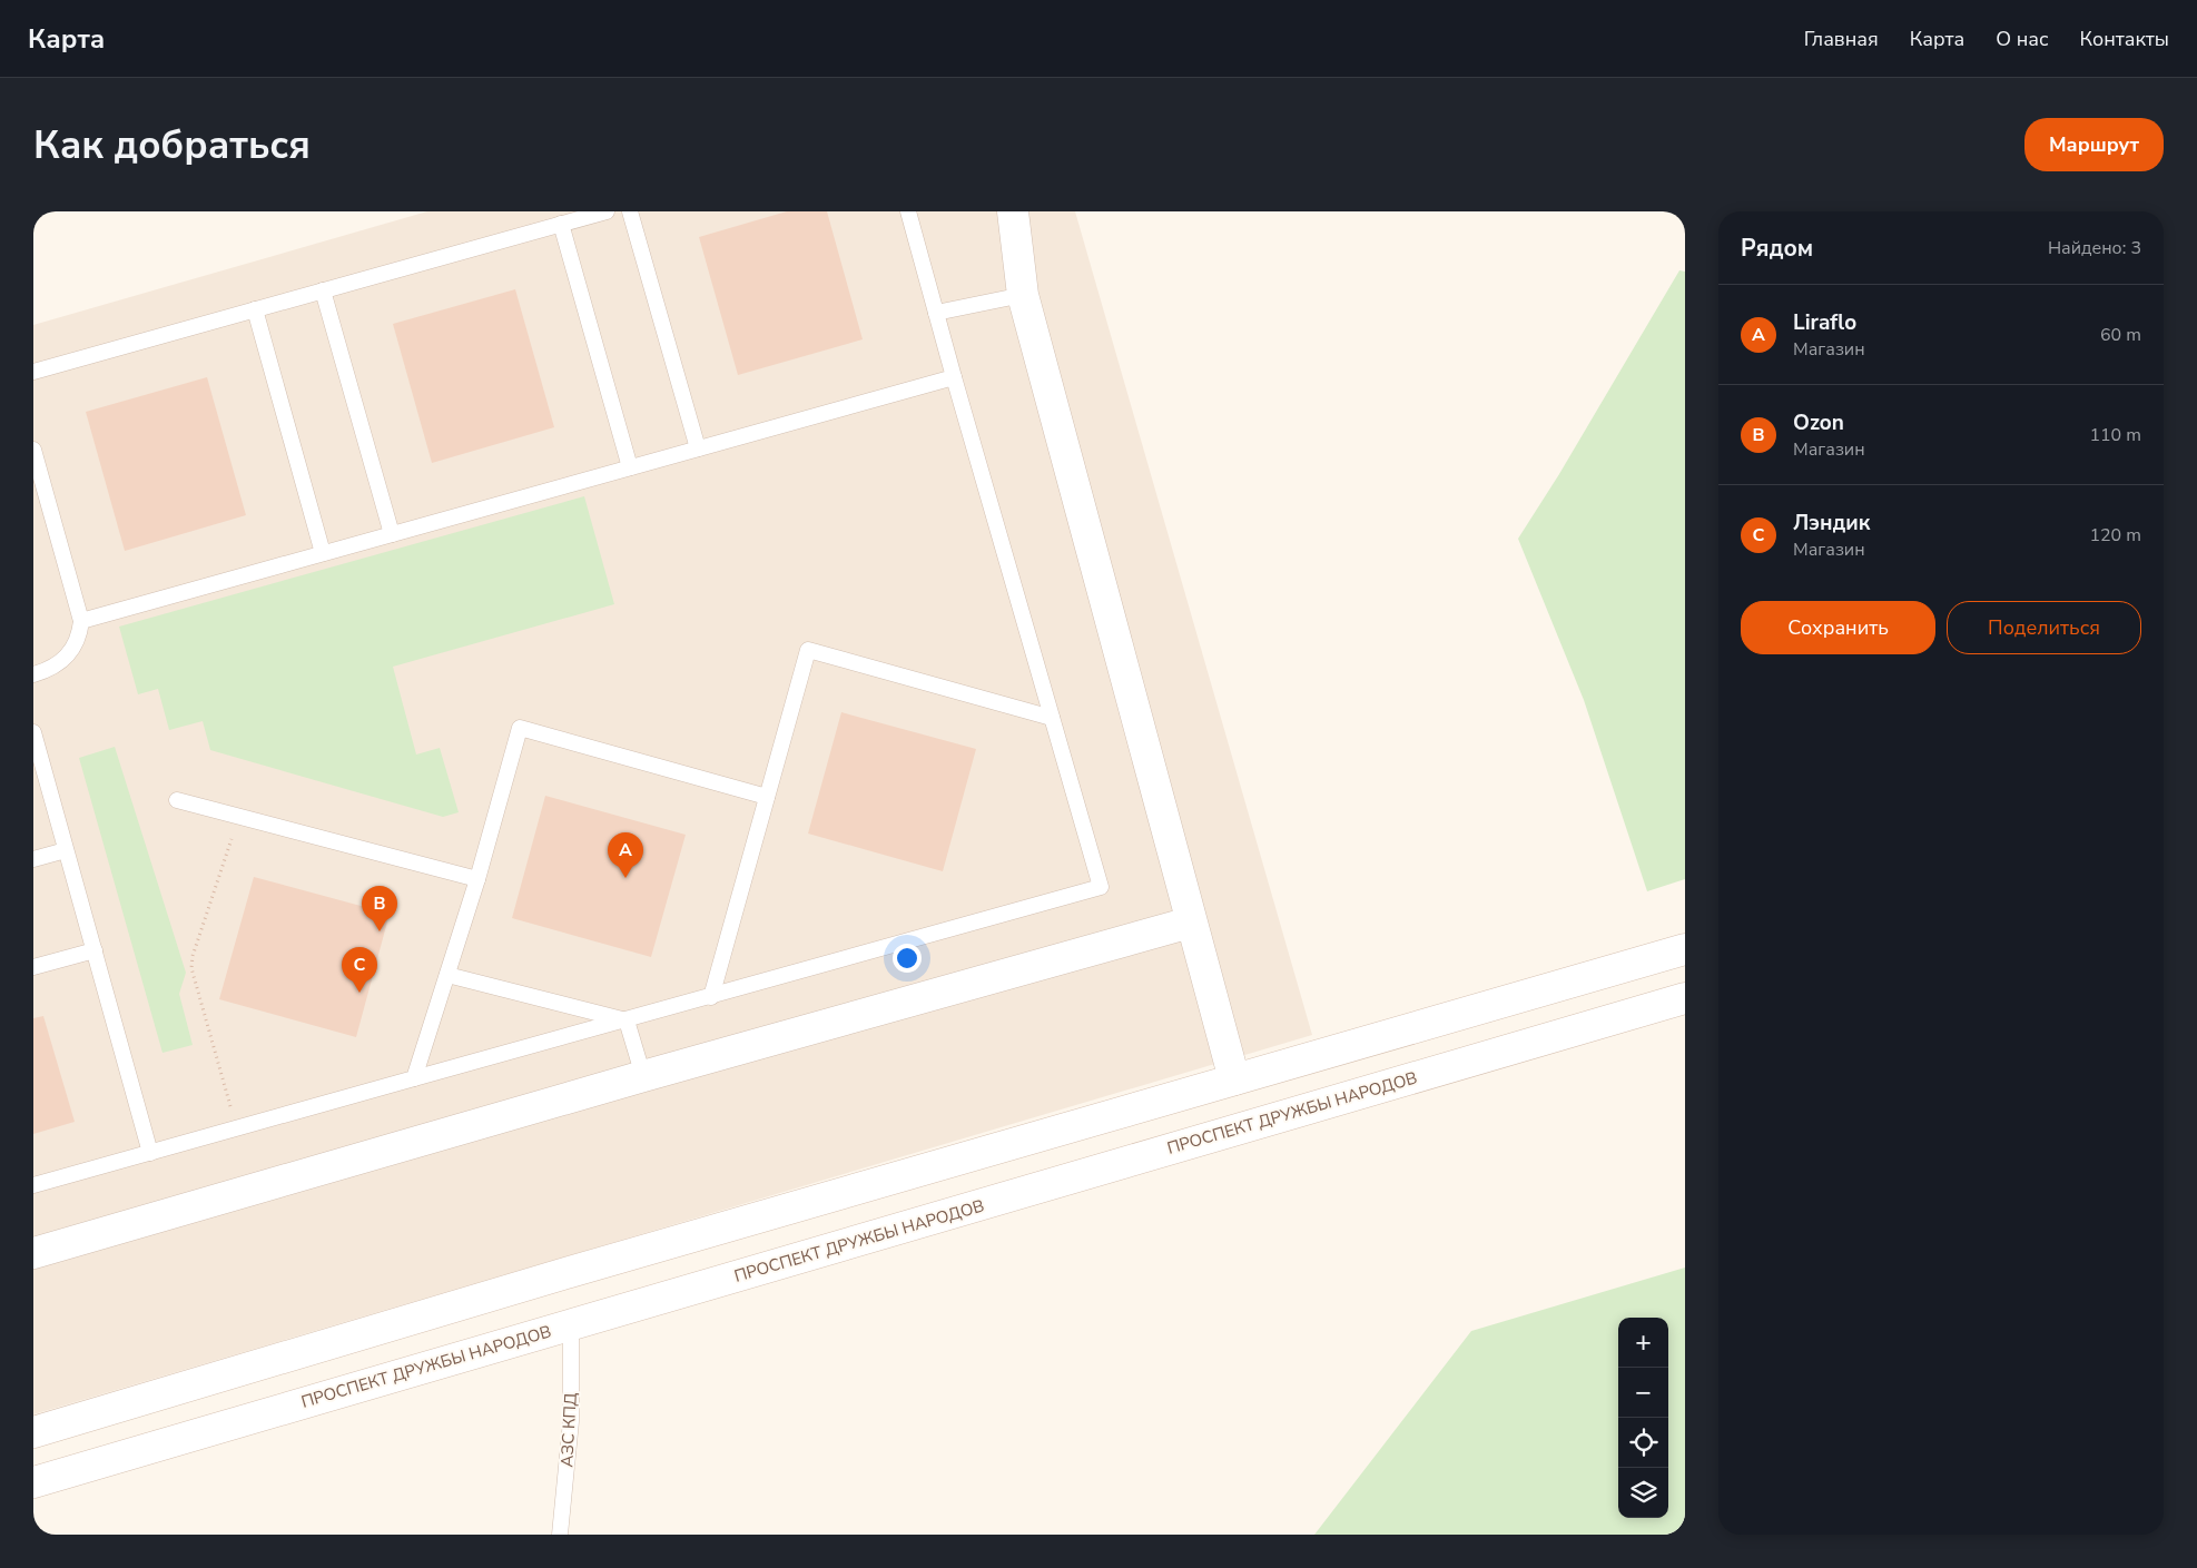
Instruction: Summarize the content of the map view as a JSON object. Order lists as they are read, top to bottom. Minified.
{"streets":{"main road":["ПРОСПЕКТ ДРУЖБЫ НАРОДОВ"],"lane":["АЗС КПД"]},"crossings":[["ПРОСПЕКТ ДРУЖБЫ НАРОДОВ","АЗС КПД"]],"page":{"header":"Карта","nav":["Главная","Карта","О нас","Контакты"],"buttons":["Маршрут",["Сохранить","Поделиться"]],"title":"Как добраться","heading":["Рядом","Найдено: 3"],"list":[{"mark":"A","name":"Liraflo","note":"Магазин","value":"60 m"},{"mark":"B","name":"Ozon","note":"Магазин","value":"110 m"},{"mark":"C","name":"Лэндик","note":"Магазин","value":"120 m"}],"pins":["A","B","C"],"map_buttons":["+","−"]}}
